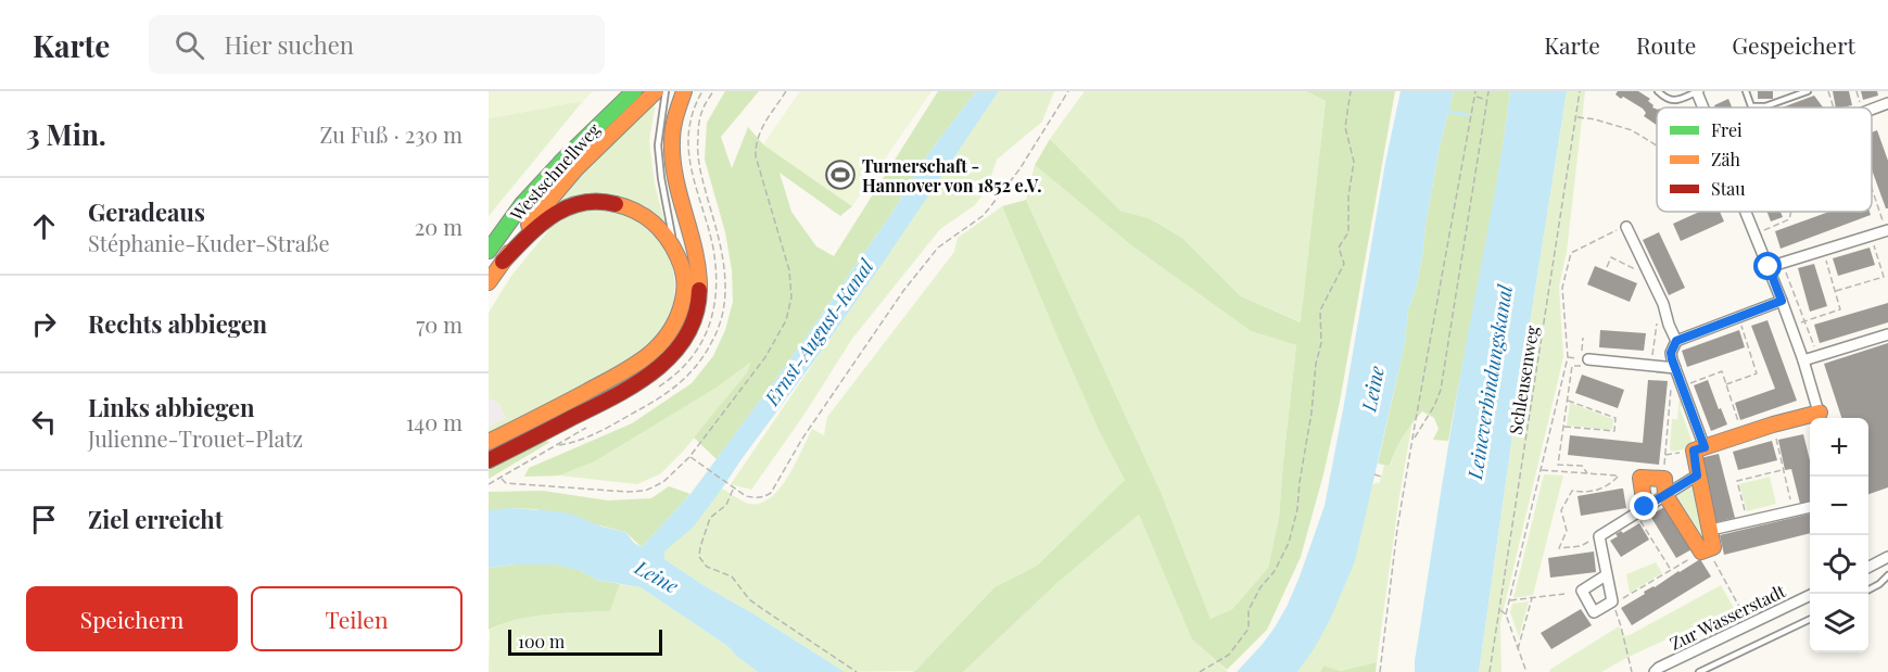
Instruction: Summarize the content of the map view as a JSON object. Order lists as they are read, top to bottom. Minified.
{"streets":{"main road":["Westschnellweg"],"street":["Zur Wasserstadt"],"path":["Schleusenweg"]},"water":["Ernst-August-Kanal","Leineverbindungskanal","Leine"],"places":{"sports":["Turnerschaft - Hannover von 1852 e.V."]},"legend":["Frei","Zäh","Stau"],"scale_bar":"100 m","page":{"header":"Karte","search":"Hier suchen","nav":["Karte","Route","Gespeichert"],"heading":["3 Min.","Zu Fuß · 230 m"],"list":[["Geradeaus","Stéphanie-Kuder-Straße","20 m"],["Rechts abbiegen","70 m"],["Links abbiegen","Julienne-Trouet-Platz","140 m"],"Ziel erreicht"],"map_buttons":["+","−"],"buttons":["Speichern","Teilen"],"scale":"100 m"}}
